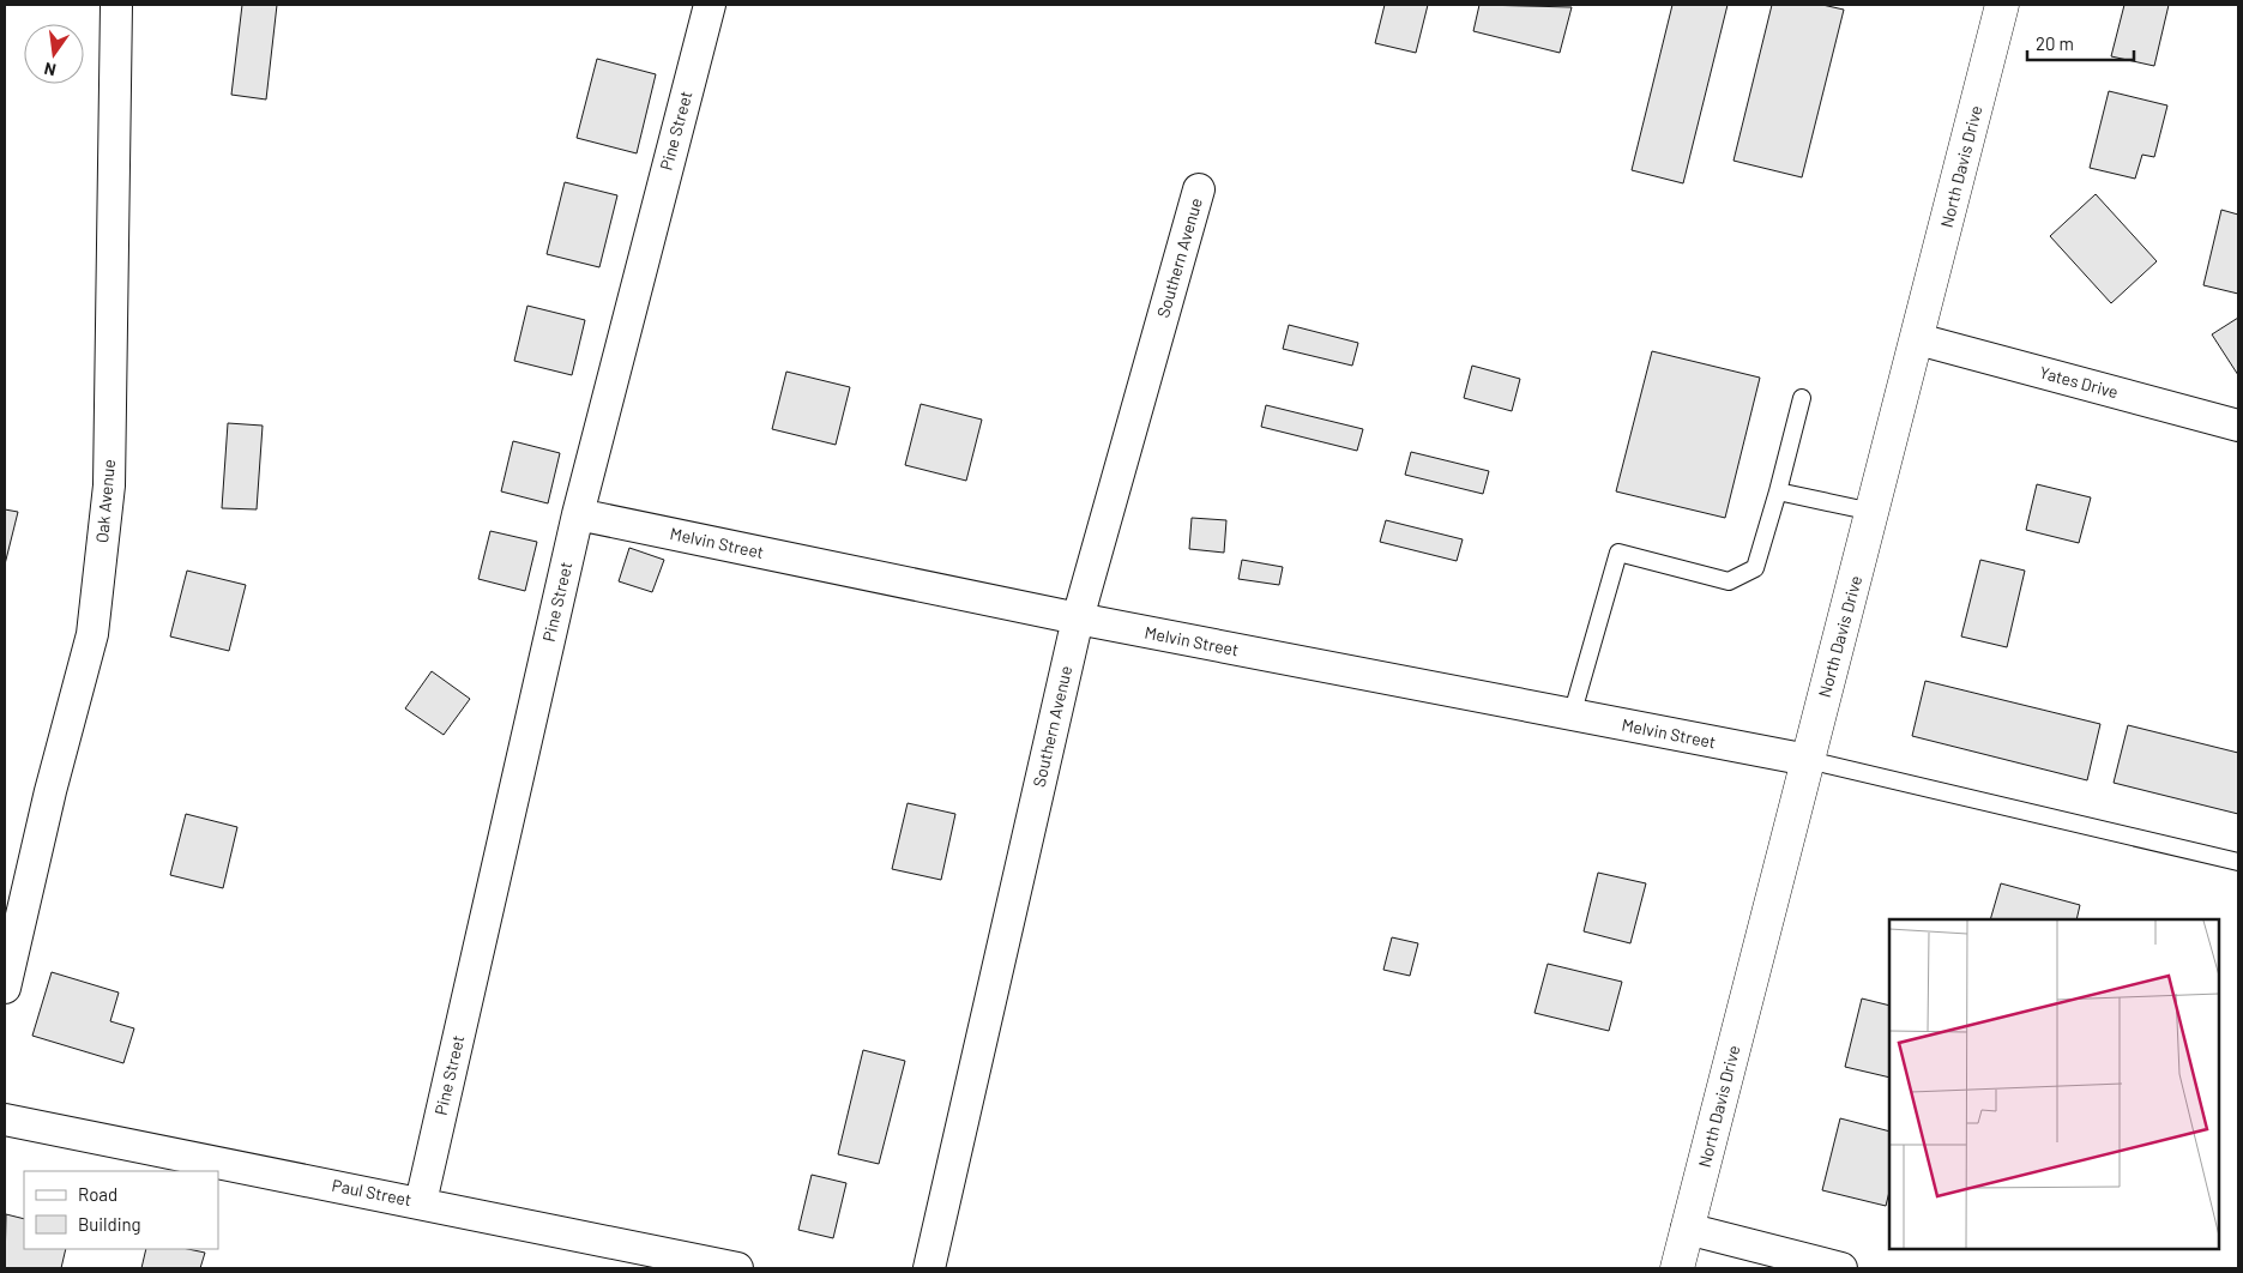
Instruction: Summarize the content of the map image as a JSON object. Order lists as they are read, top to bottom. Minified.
{"streets":{"main road":["North Davis Drive"],"street":["Pine Street","Southern Avenue","Yates Drive","Oak Avenue","Melvin Street","Paul Street"]},"crossings":[["Pine Street","Melvin Street"],["Pine Street","Paul Street"],["North Davis Drive","Yates Drive"],["North Davis Drive","Melvin Street"],["Southern Avenue","Melvin Street"]],"legend":["Road","Building"],"scale_bar":"20 m","north":"bottom"}
